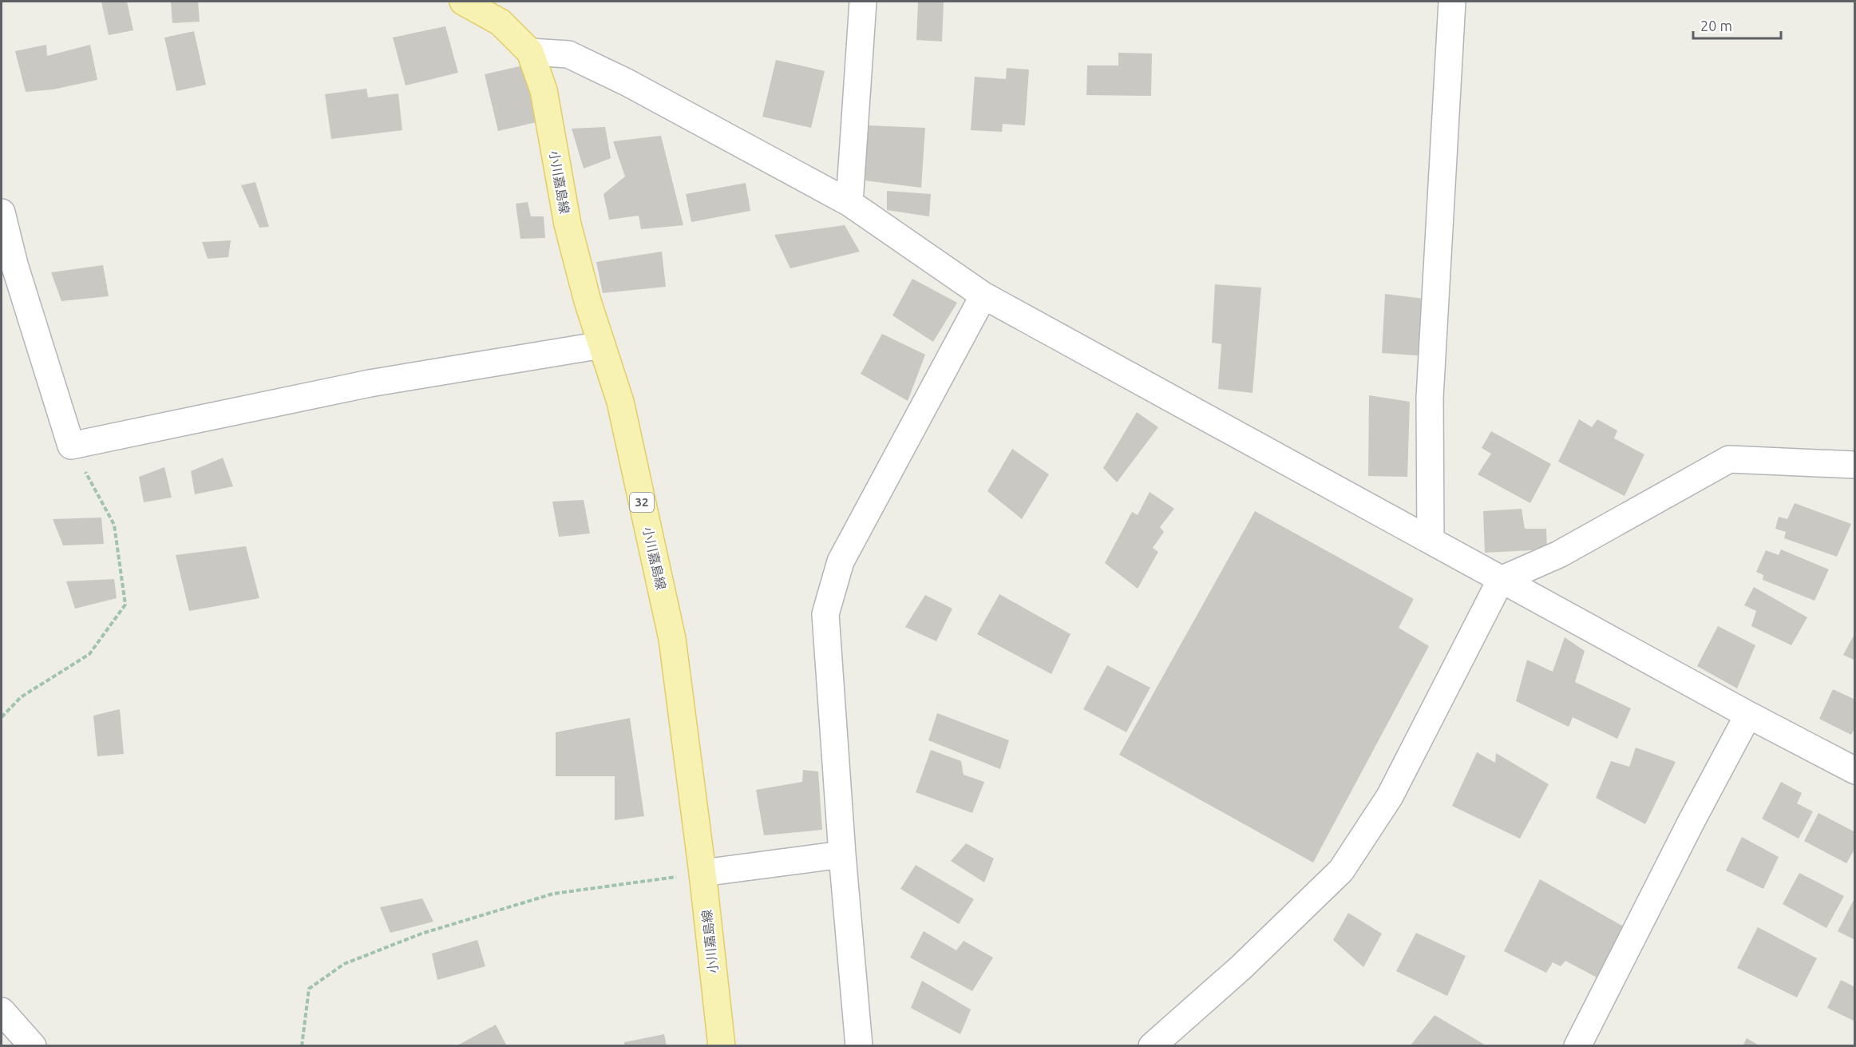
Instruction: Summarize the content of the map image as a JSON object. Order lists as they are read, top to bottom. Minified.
{"streets":{"main road":["小川嘉島線","32"]},"scale_bar":"20 m"}
